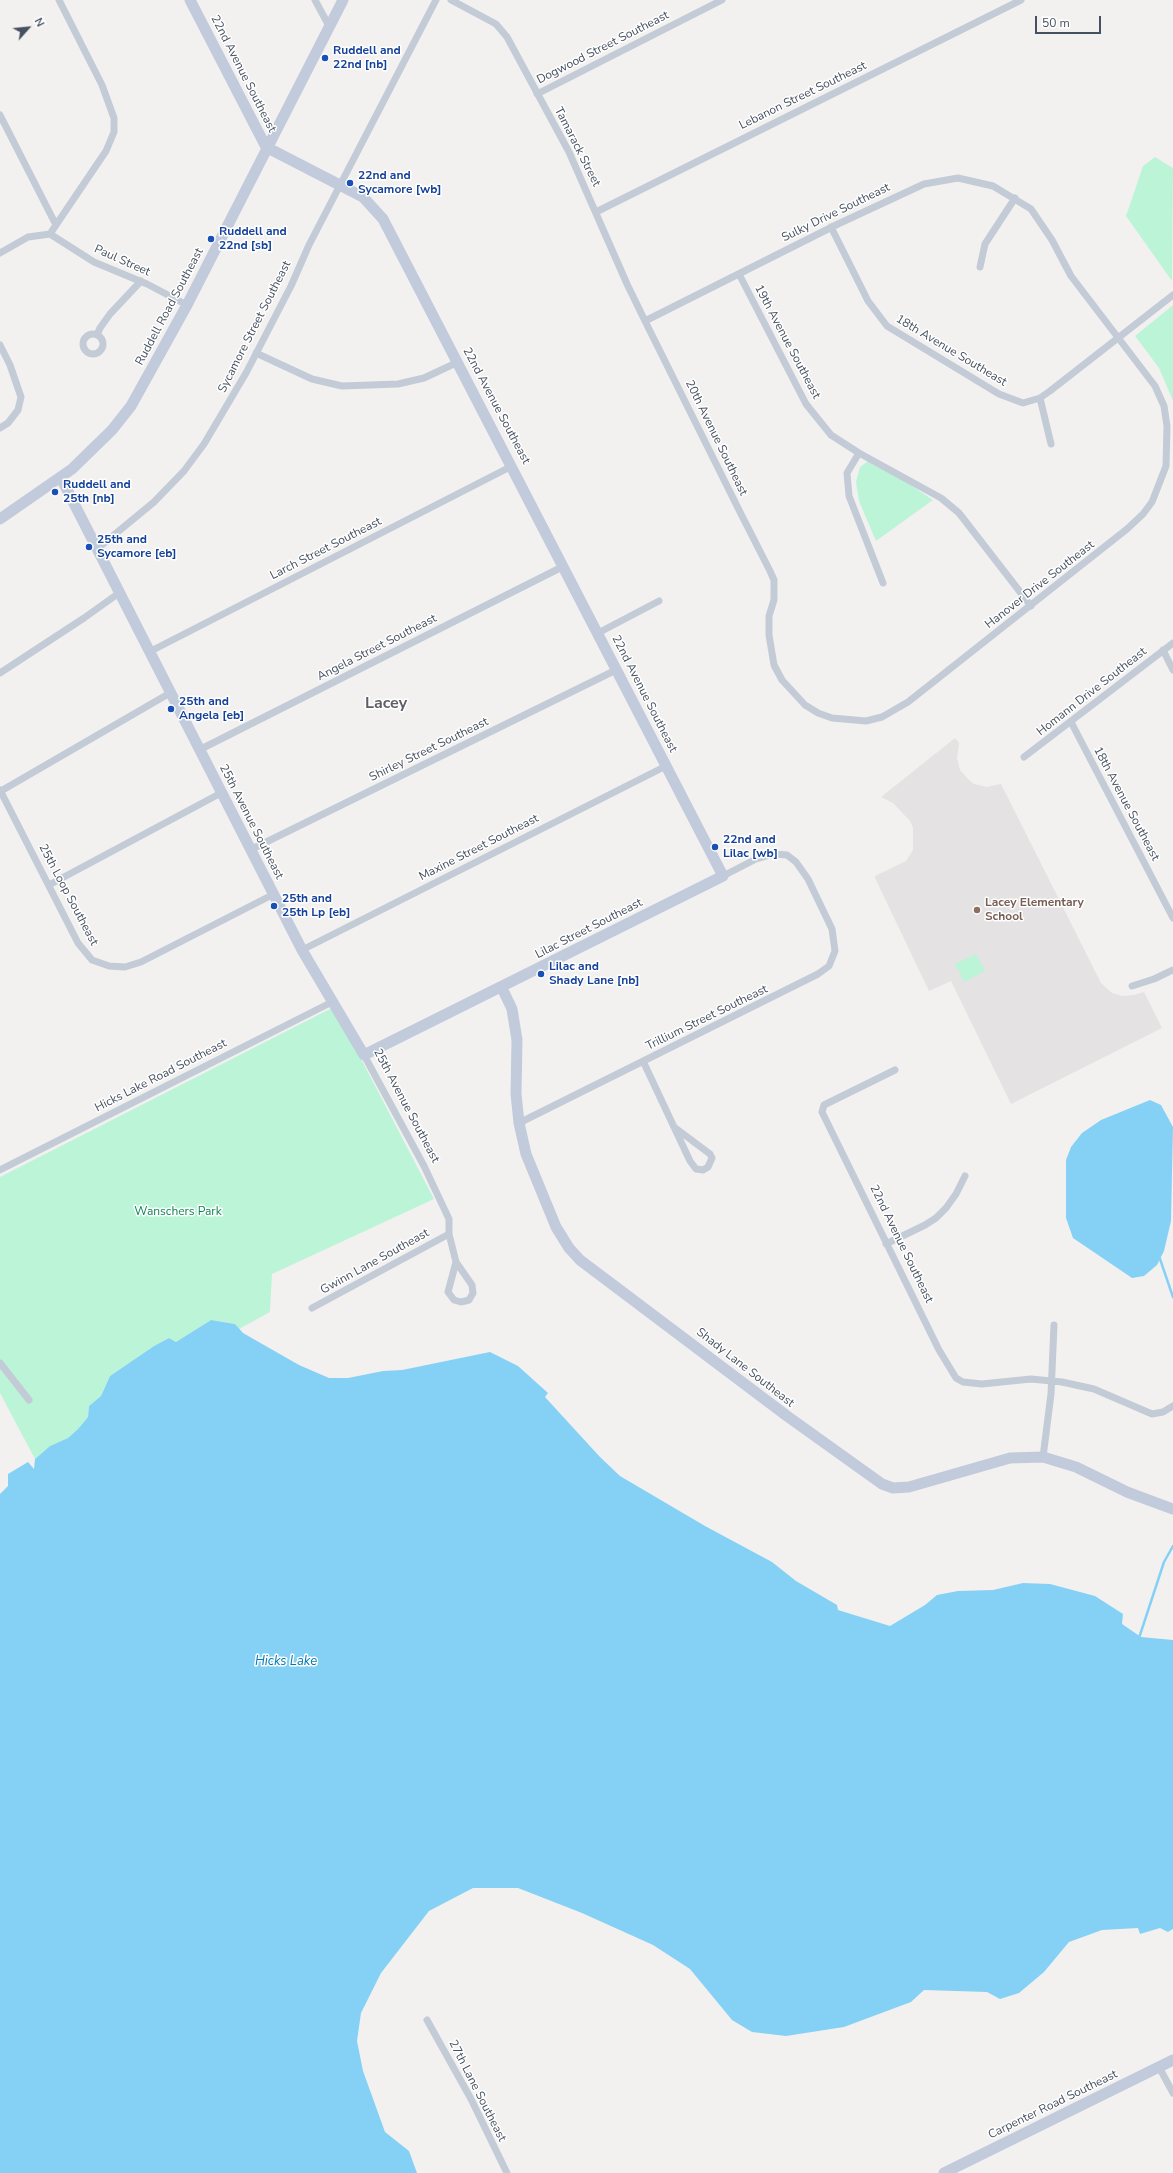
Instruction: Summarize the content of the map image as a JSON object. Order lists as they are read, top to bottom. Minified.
{"streets":{"street":["Dogwood Street Southeast","22nd Avenue Southeast","Lebanon Street Southeast","Tamarack Street","Sulky Drive Southeast","Paul Street","Ruddell Road Southeast","Sycamore Street Southeast","19th Avenue Southeast","18th Avenue Southeast","20th Avenue Southeast","Larch Street Southeast","Hanover Drive Southeast","Angela Street Southeast","Homann Drive Southeast","Shirley Street Southeast","25th Avenue Southeast","Maxine Street Southeast","25th Loop Southeast","Lilac Street Southeast","Trillium Street Southeast","Hicks Lake Road Southeast","Gwinn Lane Southeast","Shady Lane Southeast","27th Lane Southeast","Carpenter Road Southeast"]},"crossings":[["Dogwood Street Southeast","Tamarack Street"],["22nd Avenue Southeast","Ruddell Road Southeast"],["22nd Avenue Southeast","Sycamore Street Southeast"],["22nd Avenue Southeast","Larch Street Southeast"],["22nd Avenue Southeast","Angela Street Southeast"],["22nd Avenue Southeast","Shirley Street Southeast"],["22nd Avenue Southeast","Maxine Street Southeast"],["22nd Avenue Southeast","Lilac Street Southeast"],["Lebanon Street Southeast","Tamarack Street"],["Lebanon Street Southeast","20th Avenue Southeast"],["Tamarack Street","20th Avenue Southeast"],["Sulky Drive Southeast","19th Avenue Southeast"],["Sulky Drive Southeast","18th Avenue Southeast"],["Sulky Drive Southeast","20th Avenue Southeast"],["Sulky Drive Southeast","Hanover Drive Southeast"],["Paul Street","Ruddell Road Southeast"],["Ruddell Road Southeast","25th Avenue Southeast"],["Sycamore Street Southeast","25th Avenue Southeast"],["19th Avenue Southeast","Hanover Drive Southeast"],["18th Avenue Southeast","Hanover Drive Southeast"],["18th Avenue Southeast","Homann Drive Southeast"],["20th Avenue Southeast","Hanover Drive Southeast"],["Larch Street Southeast","25th Avenue Southeast"],["Angela Street Southeast","25th Avenue Southeast"],["Shirley Street Southeast","25th Avenue Southeast"],["25th Avenue Southeast","Maxine Street Southeast"],["25th Avenue Southeast","25th Loop Southeast"],["25th Avenue Southeast","Lilac Street Southeast"],["25th Avenue Southeast","Hicks Lake Road Southeast"],["25th Avenue Southeast","Gwinn Lane Southeast"],["Lilac Street Southeast","Trillium Street Southeast"],["Lilac Street Southeast","Shady Lane Southeast"],["Trillium Street Southeast","Shady Lane Southeast"]],"districts":["Lacey"],"water":["Hicks Lake"],"parks":["Wanschers Park"],"places":["Ruddell and 22nd [nb]","22nd and Sycamore [wb]","Ruddell and 22nd [sb]","Ruddell and 25th [nb]","25th and Sycamore [eb]","25th and Angela [eb]","22nd and Lilac [wb]","25th and 25th Lp [eb]","Lacey Elementary School","Lilac and Shady Lane [nb]"],"scale_bar":"50 m","north":"top right"}
